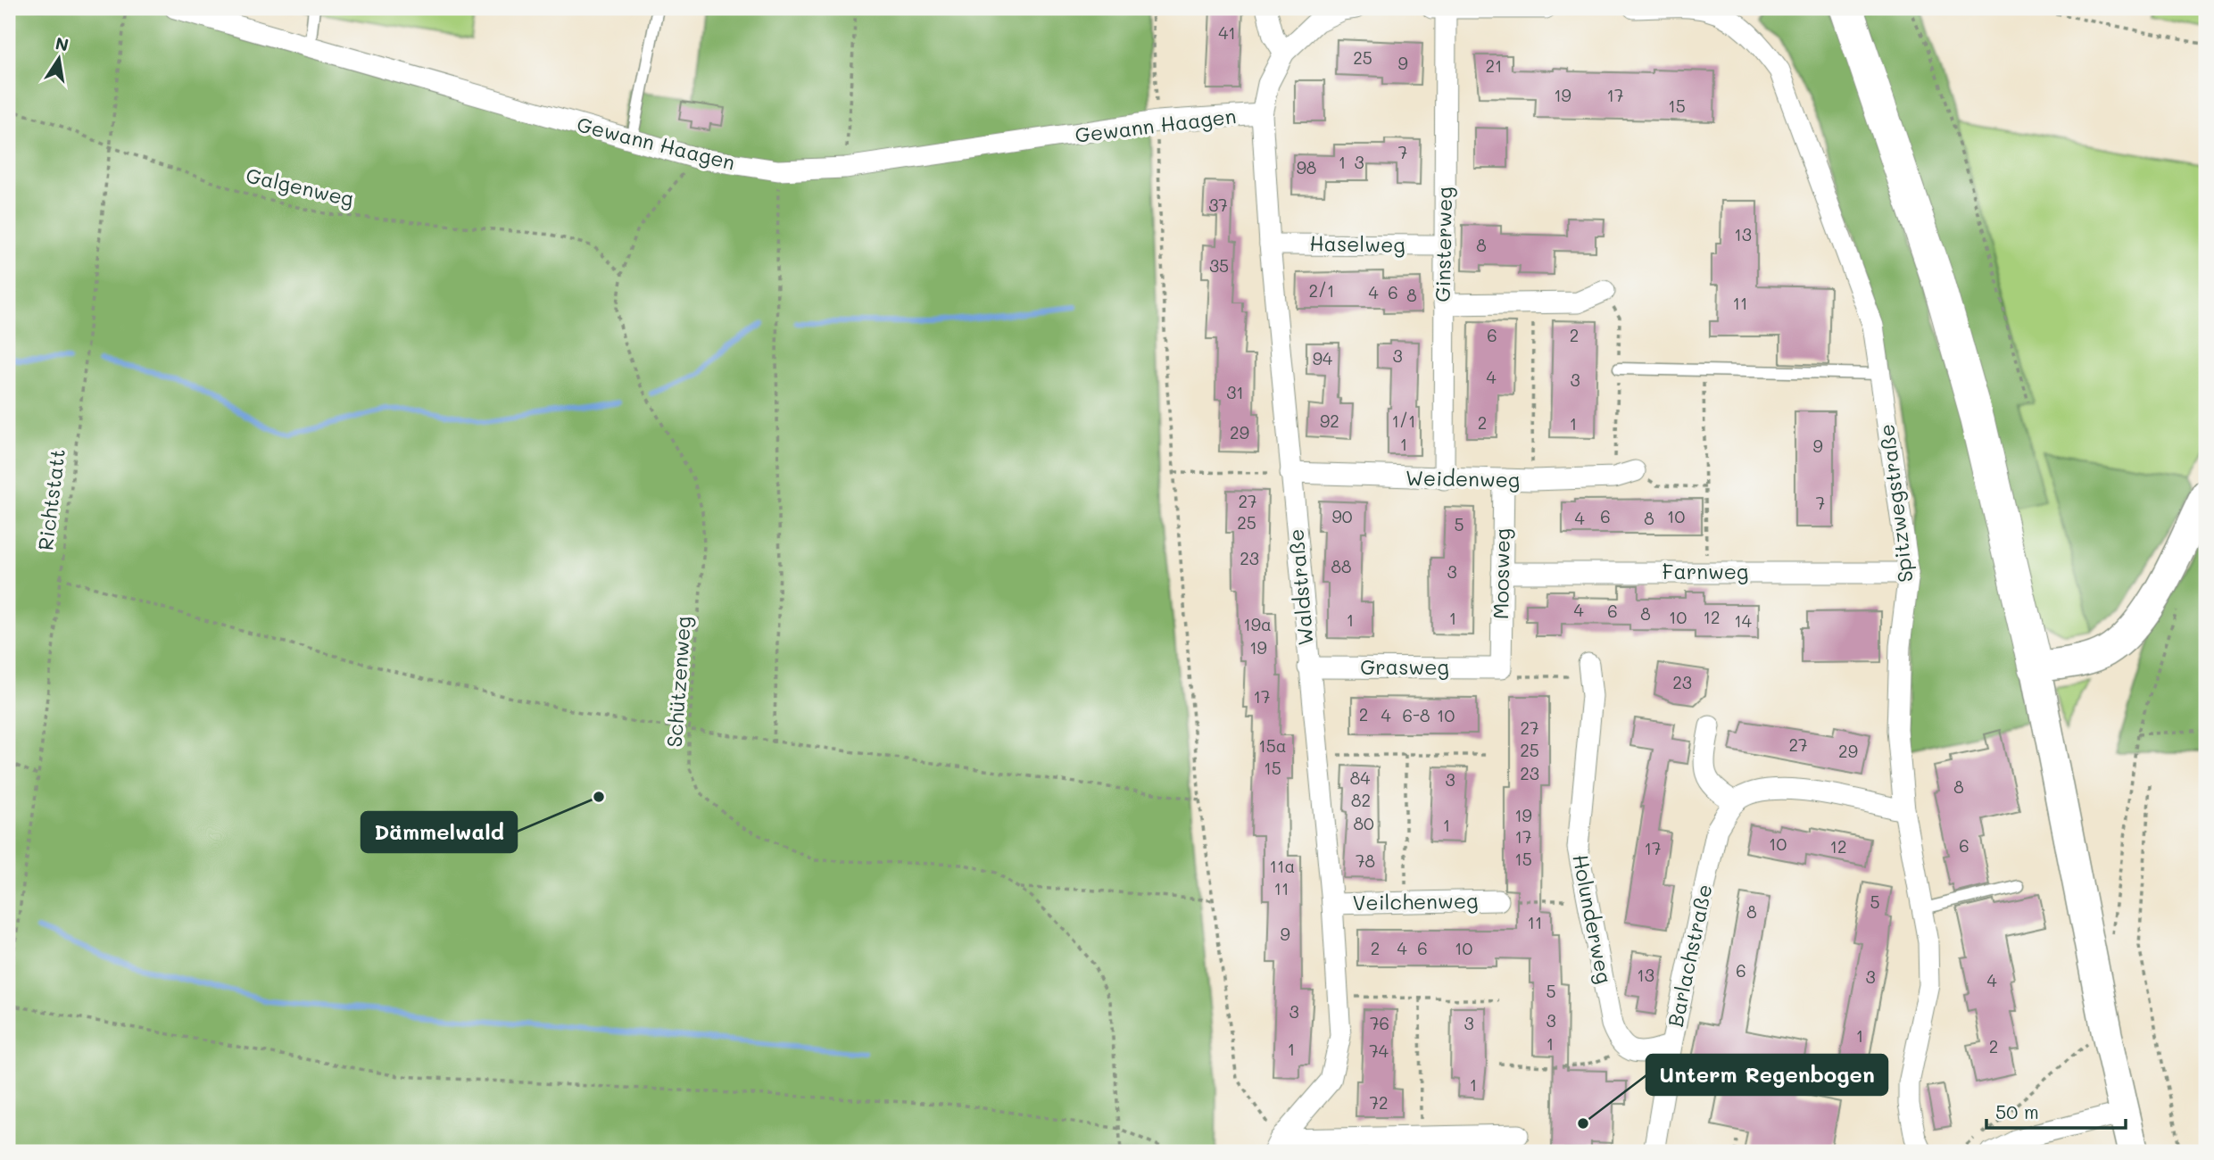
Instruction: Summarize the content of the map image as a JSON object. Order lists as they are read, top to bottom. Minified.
{"streets":{"street":["Gewann Haagen","Haselweg","Ginsterweg","Weidenweg","Spitzwegstraße","Farnweg","Moosweg","Waldstraße","Grasweg","Veilchenweg","Holunderweg","Barlachstraße"],"path":["Galgenweg","Richtstatt","Schützenweg"]},"crossings":[["Gewann Haagen","Waldstraße"],["Gewann Haagen","Schützenweg"],["Galgenweg","Richtstatt"],["Galgenweg","Schützenweg"],["Haselweg","Ginsterweg"],["Haselweg","Waldstraße"],["Ginsterweg","Weidenweg"],["Weidenweg","Moosweg"],["Weidenweg","Waldstraße"],["Spitzwegstraße","Farnweg"],["Farnweg","Moosweg"],["Moosweg","Grasweg"],["Waldstraße","Grasweg"],["Waldstraße","Veilchenweg"]],"places":["Dämmelwald","Unterm Regenbogen"],"house_numbers":["41","25","9","21","19","17","15","7","1","3","98","37","13","8","35","2/1","4","6","8","11","6","2","3","94","4","3","31","92","1/1","2","1","29","1","9","27","7","90","6","10","4","8","25","5","23","88","3","4","6","8","10","12","1","1","14","19a","19","23","17","2","4","6-8","10","27","27","15a","25","29","15","23","84","3","8","82","19","80","1","17","10","6","12","17","15","78","11a","11","5","8","11","9","2","4","6","10","6","13","3","4","5","3","3","76","3","1","1","2","1","74","1","72"],"scale_bar":"50 m","north":"top"}
